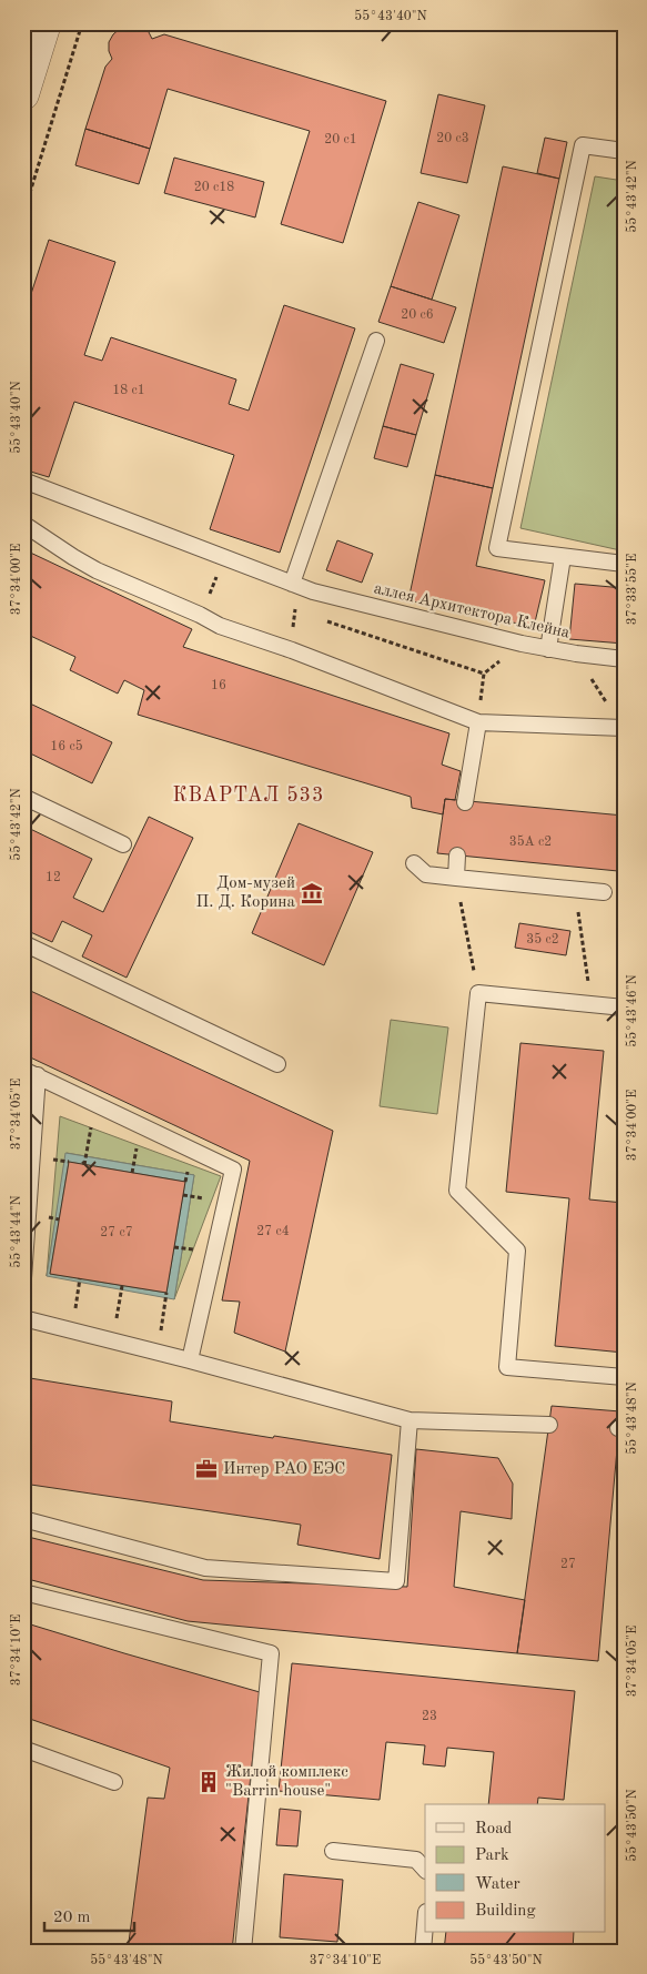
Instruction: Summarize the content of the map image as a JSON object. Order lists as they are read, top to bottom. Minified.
{"streets":{"lane":["аллея Архитектора Клейна"]},"districts":["КВАРТАЛ 533"],"places":{"museum":["Дом-музей П. Д. Корина"],"office":["Интер РАО ЕЭС"],"building":["Жилой комплекс \"Barrin house\""]},"house_numbers":["20 с3","20 с1","20 с18","20 с6","18 с1","16","16 с5","35А с2","12","35 с2","27 с4","27 с7","27","23"],"legend":["Road","Park","Water","Building"],"scale_bar":"20 m","coordinates":["55°43'40\"N","55°43'42\"N","37°34'00\"E","37°33'55\"E","55°43'46\"N","37°34'05\"E","55°43'44\"N","55°43'48\"N","37°34'10\"E","55°43'50\"N"]}
